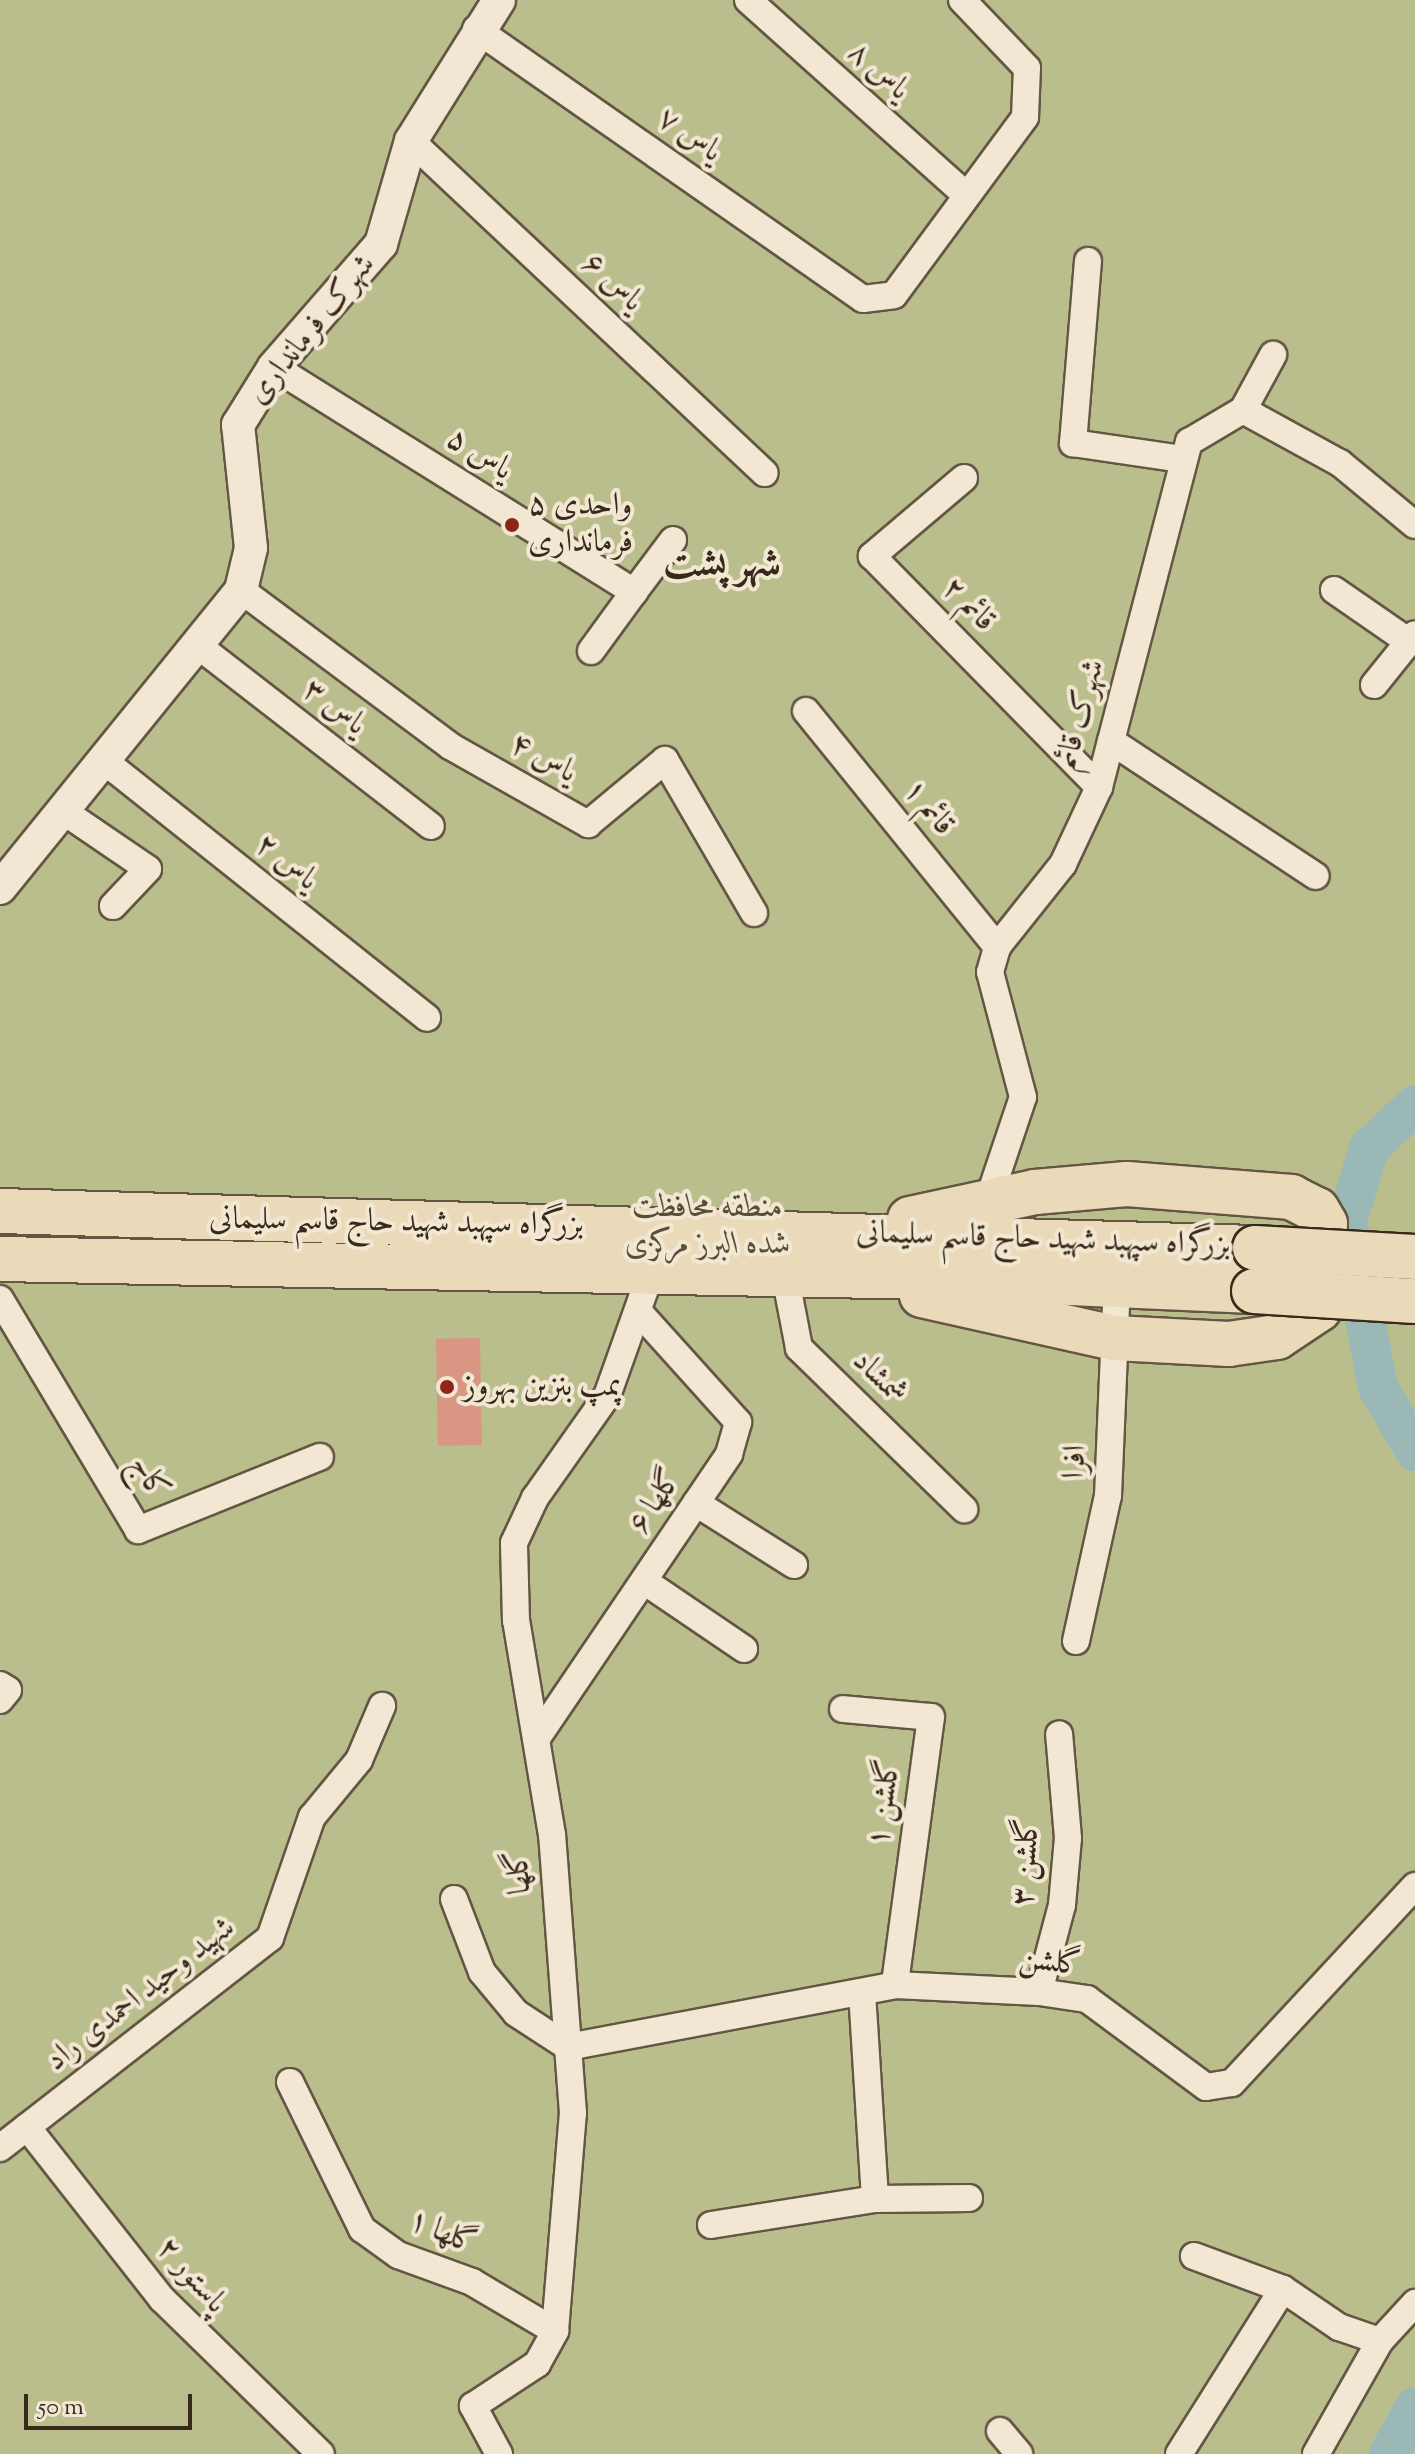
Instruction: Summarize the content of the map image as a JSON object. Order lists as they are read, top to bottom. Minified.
{"streets":{"highway":["بزرگراه سپهبد شهید حاج قاسم سلیمانی"],"street":["یاس ۸","یاس ۷","یاس ۶","شهرک فرمانداری","یاس ۵","قائم ۲","یاس ۳","شهرک قائم","یاس ۴","قائم ۱","یاس ۲","شمشاد","افرا","کاج","گلها ۶","گلشن ۱","گلشن ۳","گلها","گلشن","شهید وحید احمدی راد","گلها ۱","پاستور ۲"]},"crossings":[["یاس ۸","یاس ۷"],["یاس ۷","شهرک فرمانداری"],["یاس ۶","شهرک فرمانداری"],["شهرک فرمانداری","یاس ۵"],["شهرک فرمانداری","یاس ۳"],["شهرک فرمانداری","یاس ۴"],["شهرک فرمانداری","یاس ۲"],["قائم ۲","شهرک قائم"],["شهرک قائم","قائم ۱"],["بزرگراه سپهبد شهید حاج قاسم سلیمانی","شمشاد"],["بزرگراه سپهبد شهید حاج قاسم سلیمانی","افرا"],["بزرگراه سپهبد شهید حاج قاسم سلیمانی","گلها ۶"],["بزرگراه سپهبد شهید حاج قاسم سلیمانی","گلها"],["گلها ۶","گلها"],["گلشن ۱","گلشن"],["گلشن ۳","گلشن"],["گلها","گلشن"],["گلها","گلها ۱"],["شهید وحید احمدی راد","پاستور ۲"]],"districts":["شهر پشت"],"parks":["منطقه محافظت شده البرز مرکزی"],"places":["۵ واحدی فرمانداری","پمپ بنزین بهروز"],"scale_bar":"50 m"}
